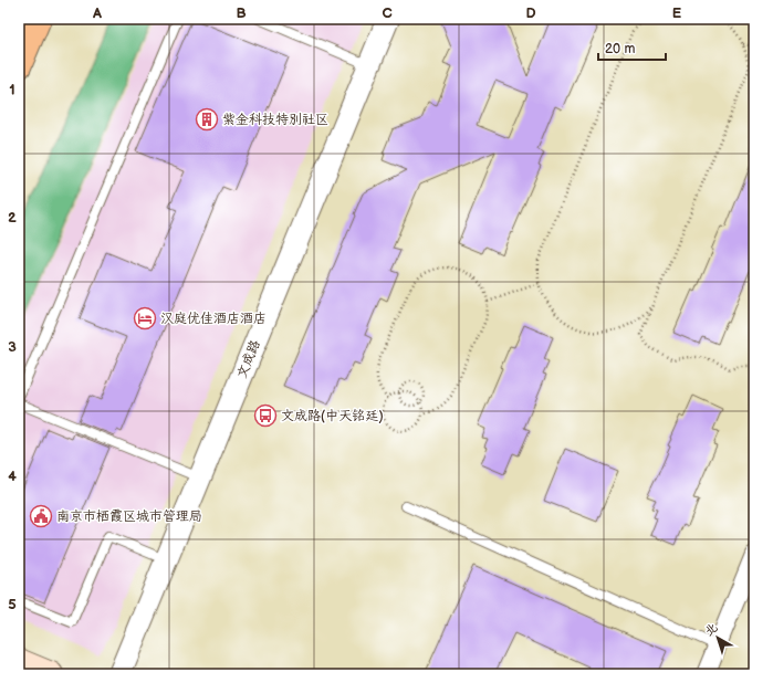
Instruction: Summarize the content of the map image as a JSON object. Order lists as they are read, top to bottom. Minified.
{"streets":{"street":["文成路"]},"places":{"building":["紫金科技特别社区"],"hotel":["汉庭优佳酒店酒店"],"bus stop":["文成路(中天铭廷)"],"public building":["南京市栖霞区城市管理局"]},"scale_bar":"20 m","north":"top left","grid":{"columns":["A","B","C","D","E"],"rows":["1","2","3","4","5"]}}
